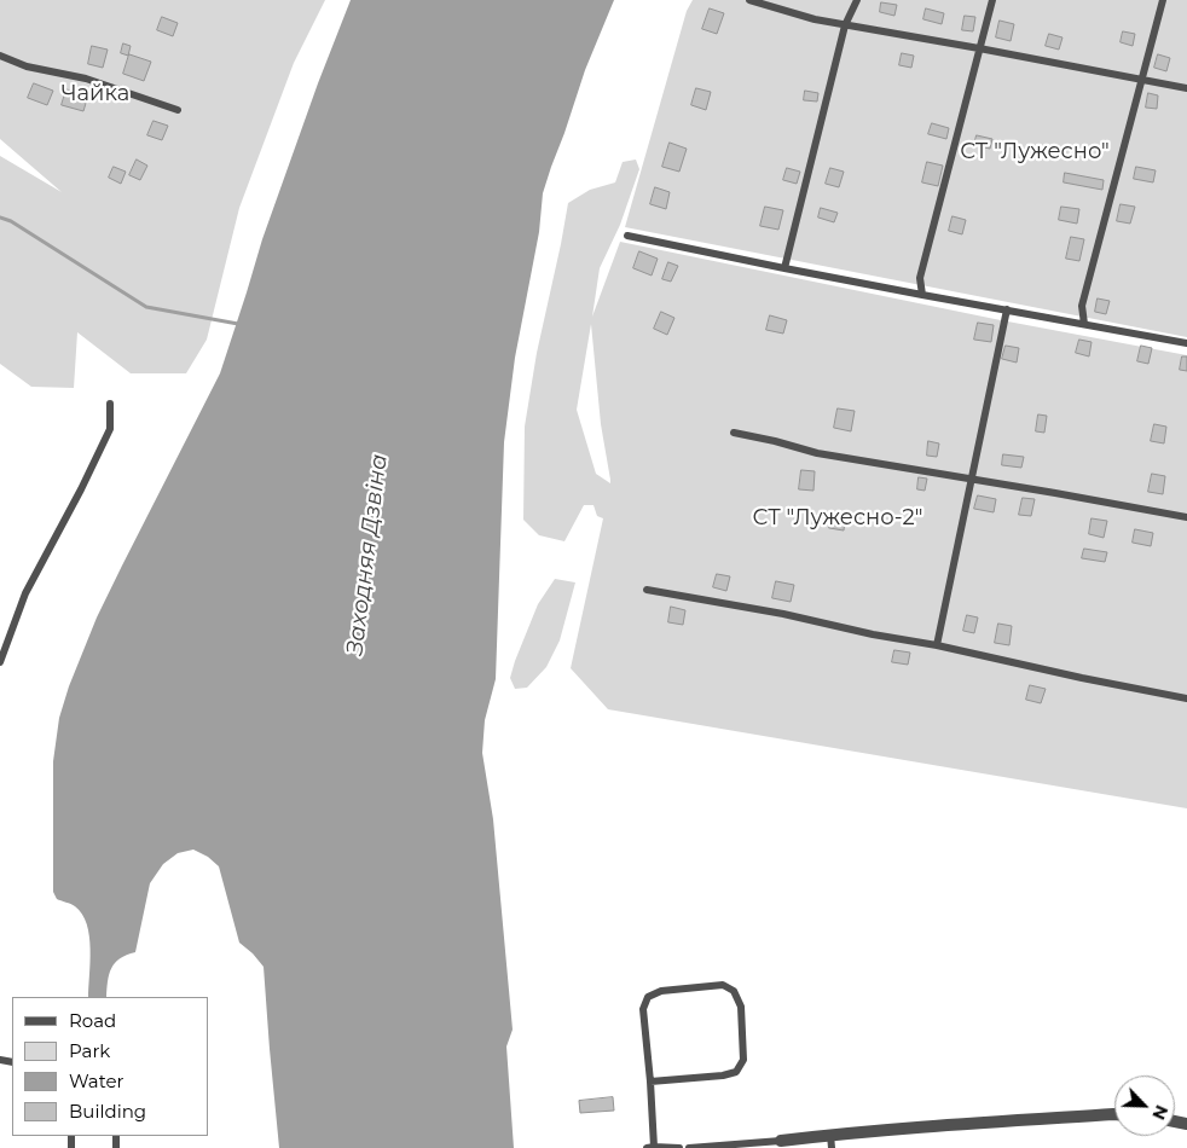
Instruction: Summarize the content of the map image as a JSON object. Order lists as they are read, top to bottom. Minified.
{"water":["Заходняя Дзвіна"],"parks":["Чайка","СТ \"Лужесно\"","СТ \"Лужесно-2\""],"legend":["Road","Park","Water","Building"],"north":"bottom right"}
